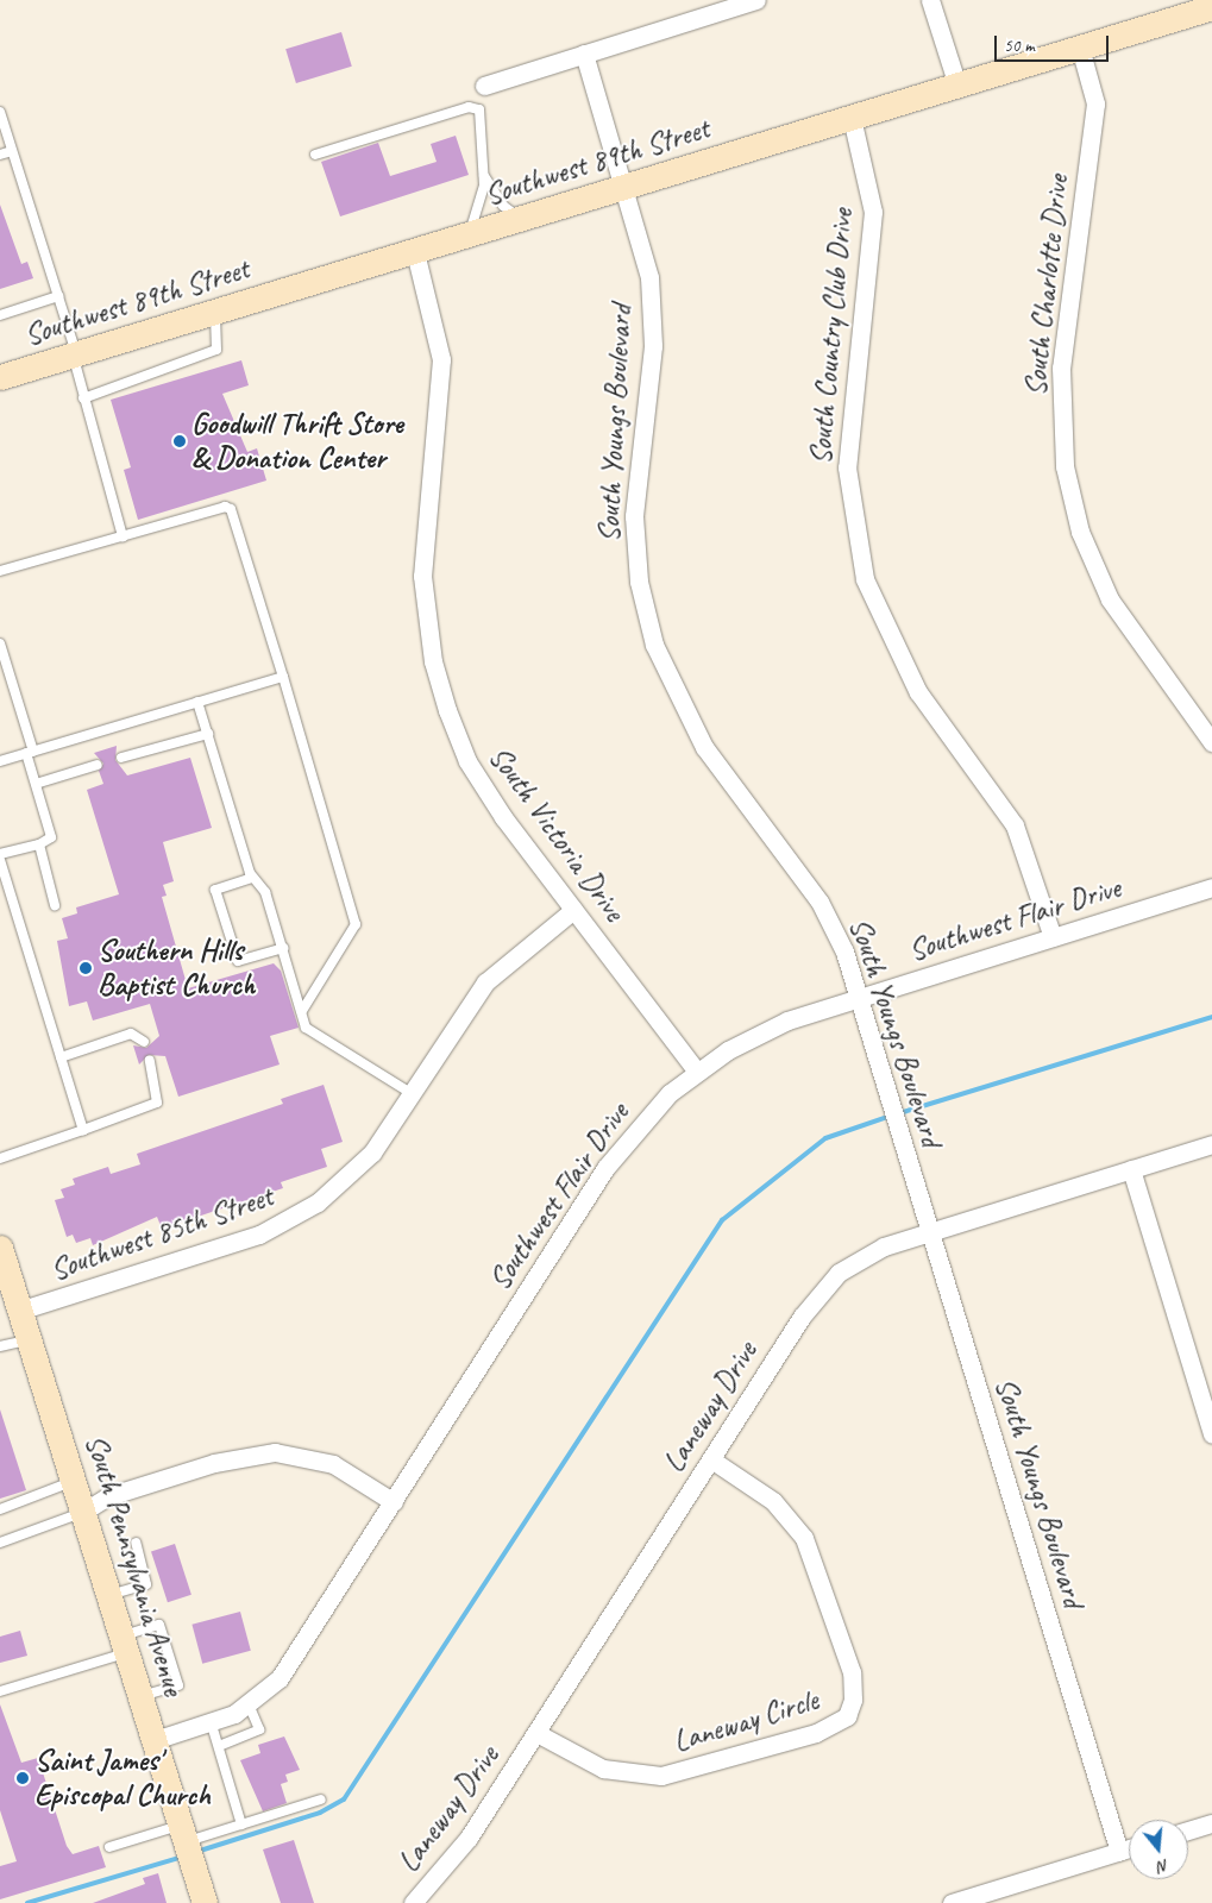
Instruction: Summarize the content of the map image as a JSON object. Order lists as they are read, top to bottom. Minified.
{"streets":{"main road":["Southwest 89th Street","South Pennsylvania Avenue"],"street":["South Charlotte Drive","South Country Club Drive","South Youngs Boulevard","South Victoria Drive","Southwest Flair Drive","Southwest 85th Street","Laneway Drive","Laneway Circle"]},"crossings":[["Southwest 89th Street","South Charlotte Drive"],["Southwest 89th Street","South Country Club Drive"],["Southwest 89th Street","South Youngs Boulevard"],["Southwest 89th Street","South Victoria Drive"],["South Country Club Drive","Southwest Flair Drive"],["South Youngs Boulevard","Southwest Flair Drive"],["South Youngs Boulevard","Laneway Drive"],["South Victoria Drive","Southwest Flair Drive"],["South Victoria Drive","Southwest 85th Street"],["Southwest Flair Drive","South Pennsylvania Avenue"],["Southwest 85th Street","South Pennsylvania Avenue"],["Laneway Drive","Laneway Circle"]],"places":["Goodwill Thrift Store & Donation Center","Southern Hills Baptist Church","Saint James' Episcopal Church"],"scale_bar":"50 m","north":"bottom"}
